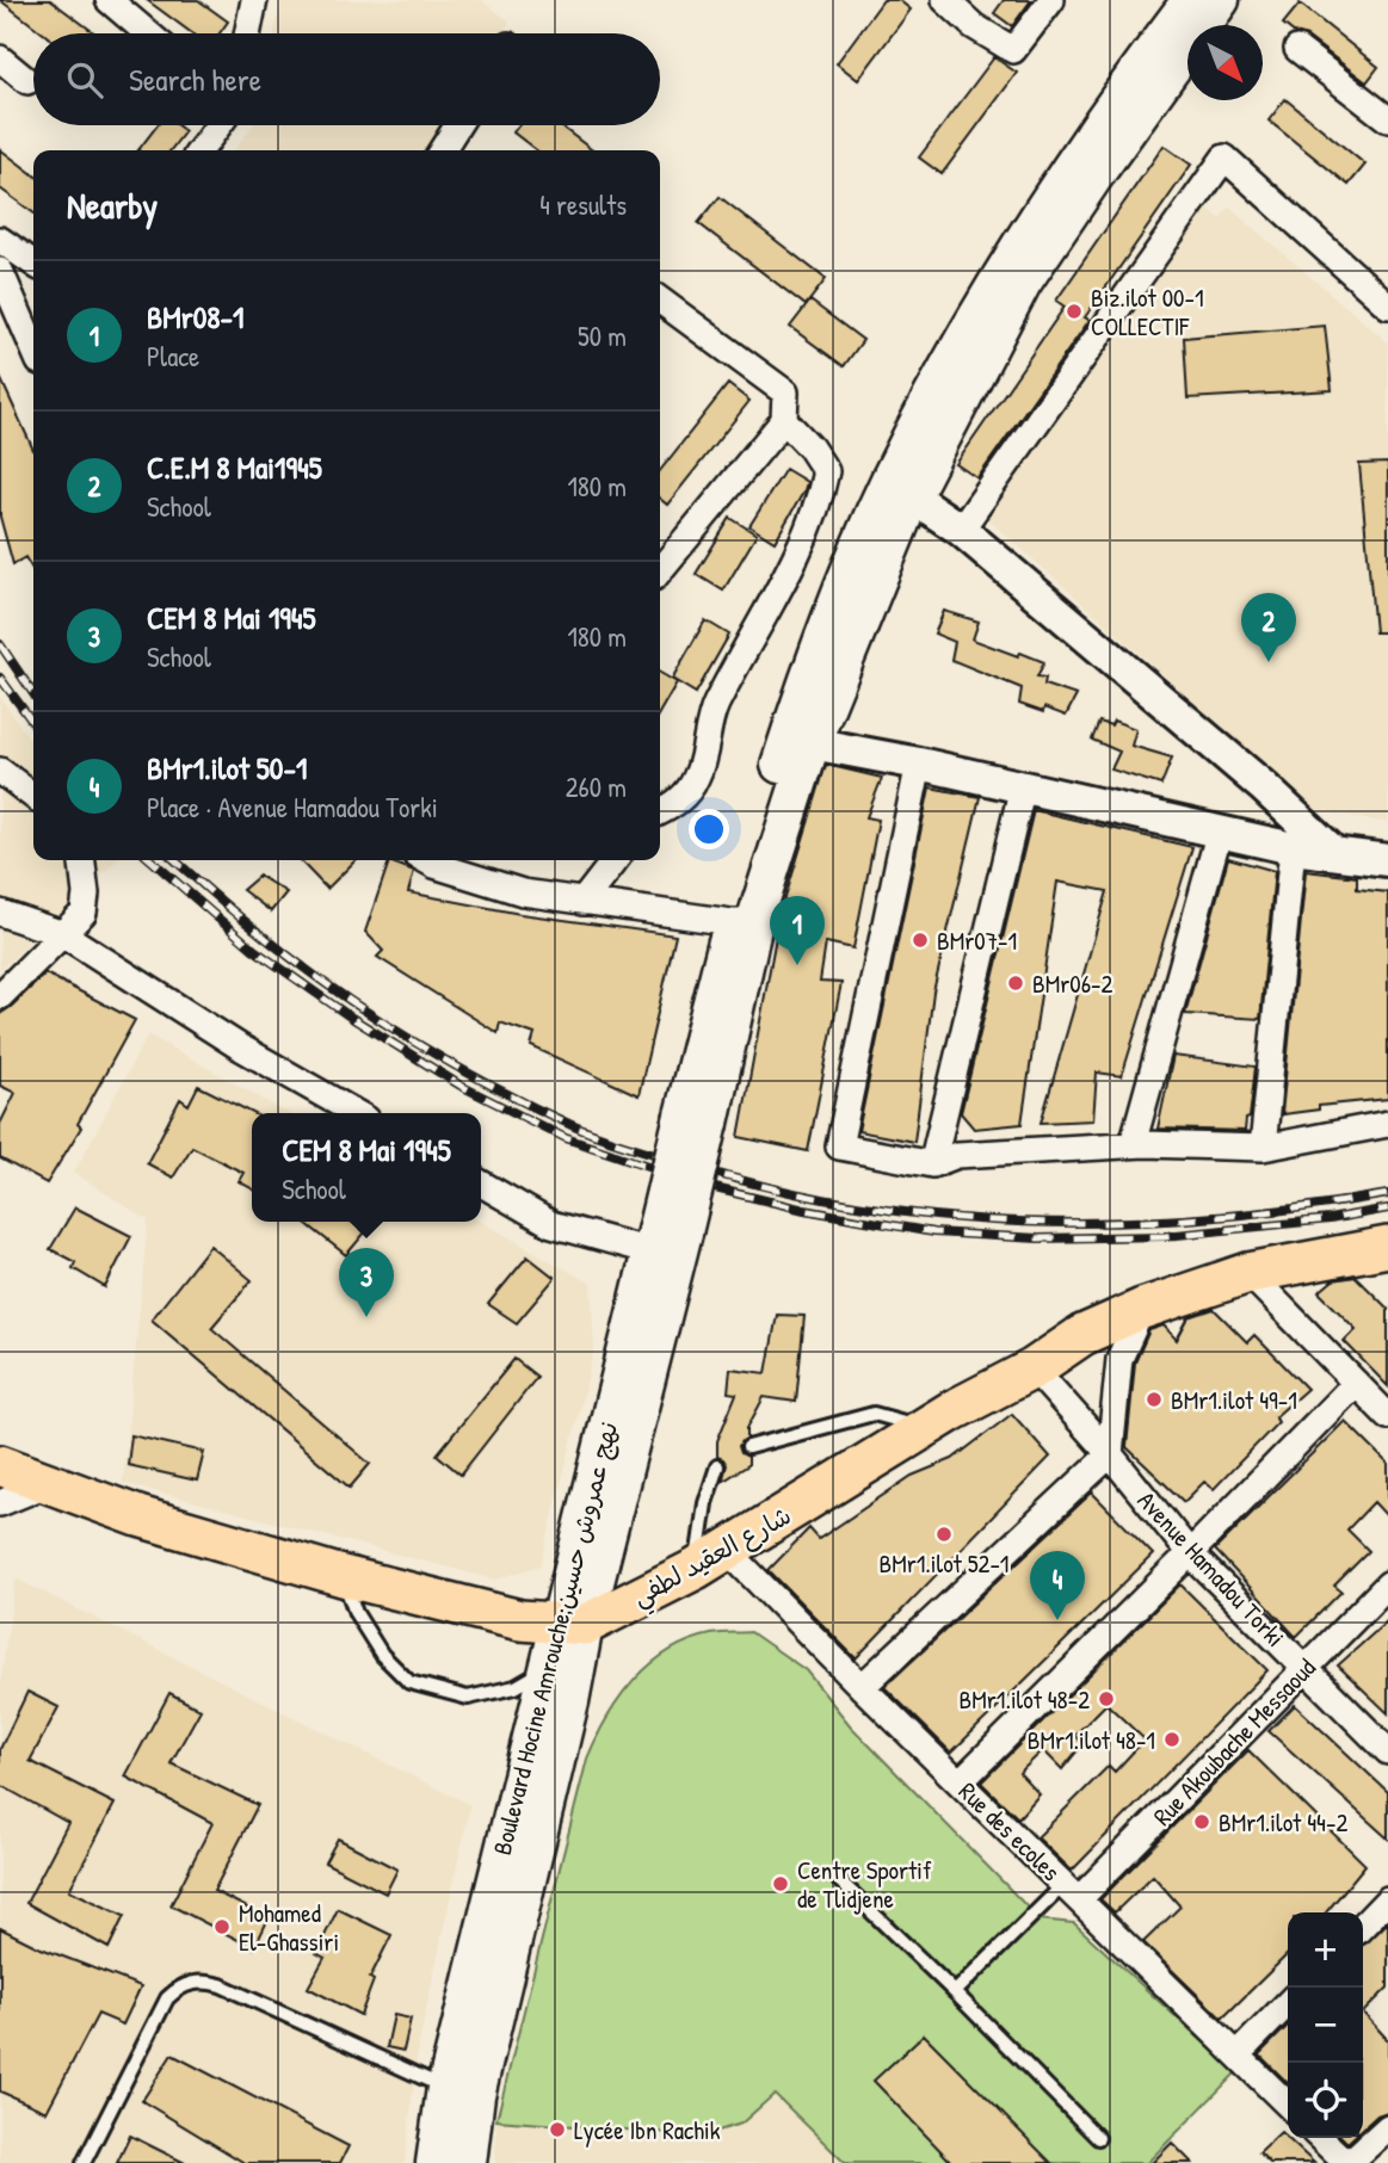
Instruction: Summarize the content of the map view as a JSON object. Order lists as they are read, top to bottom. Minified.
{"streets":{"main road":["شارع العقيد لطفي","Boulevard Hocine Amrouche;نهج عمروش حسين"],"street":["Avenue Hamadou Torki","Rue Akoubache Messaoud","Rue des ecoles"]},"crossings":[["شارع العقيد لطفي","Avenue Hamadou Torki"],["شارع العقيد لطفي","Boulevard Hocine Amrouche;نهج عمروش حسين"],["شارع العقيد لطفي","Rue des ecoles"],["Avenue Hamadou Torki","Rue Akoubache Messaoud"],["Rue Akoubache Messaoud","Rue des ecoles"]],"places":["Biz.ilot 00-1 COLLECTIF","BMr07-1","BMr06-2","BMr1.ilot 49-1","BMr1.ilot 52-1","BMr1.ilot 48-2","BMr1.ilot 48-1","BMr1.ilot 44-2","Centre Sportif de Tlidjene","Mohamed El-Ghassiri","Lycée Ibn Rachik"],"north":"bottom right","page":{"search":"Search here","heading":["Nearby","4 results"],"list":[{"mark":"1","name":"BMr08-1","note":"Place","value":"50 m"},{"mark":"2","name":"C.E.M 8 Mai1945","note":"School","value":"180 m"},{"mark":"3","name":"CEM 8 Mai 1945","note":"School","value":"180 m"},{"mark":"4","name":"BMr1.ilot 50-1","note":"Place · Avenue Hamadou Torki","value":"260 m"}],"pins":["2","1","3","4"],"popup":["CEM 8 Mai 1945","School"],"map_buttons":["+","−"]}}
